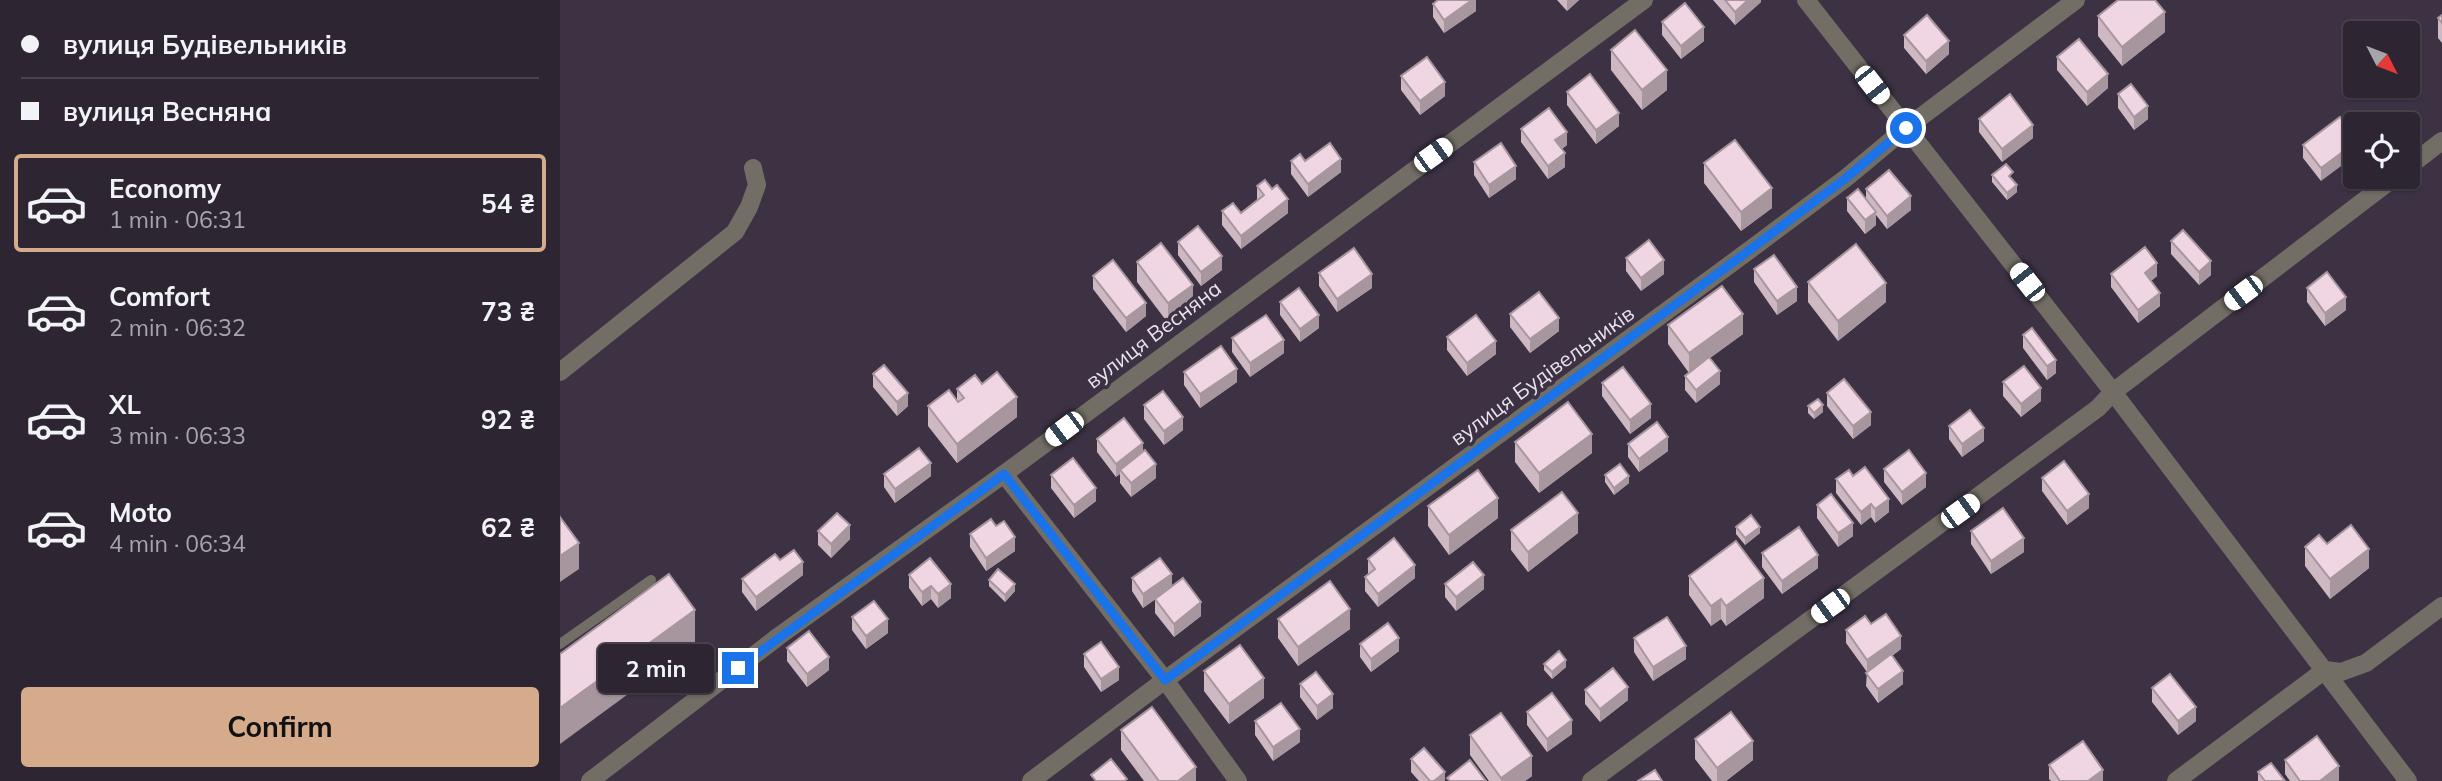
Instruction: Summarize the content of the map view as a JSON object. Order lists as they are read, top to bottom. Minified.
{"streets":{"street":["вулиця Весняна","вулиця Будівельників"]},"north":"bottom right","page":{"banner":["вулиця Будівельників","вулиця Весняна"],"list":[{"name":"Economy","note":"1 min · 06:31","value":"54 ₴"},{"name":"Comfort","note":"2 min · 06:32","value":"73 ₴"},{"name":"XL","note":"3 min · 06:33","value":"92 ₴"},{"name":"Moto","note":"4 min · 06:34","value":"62 ₴"}],"bubble":"2 min","buttons":"Confirm"}}
